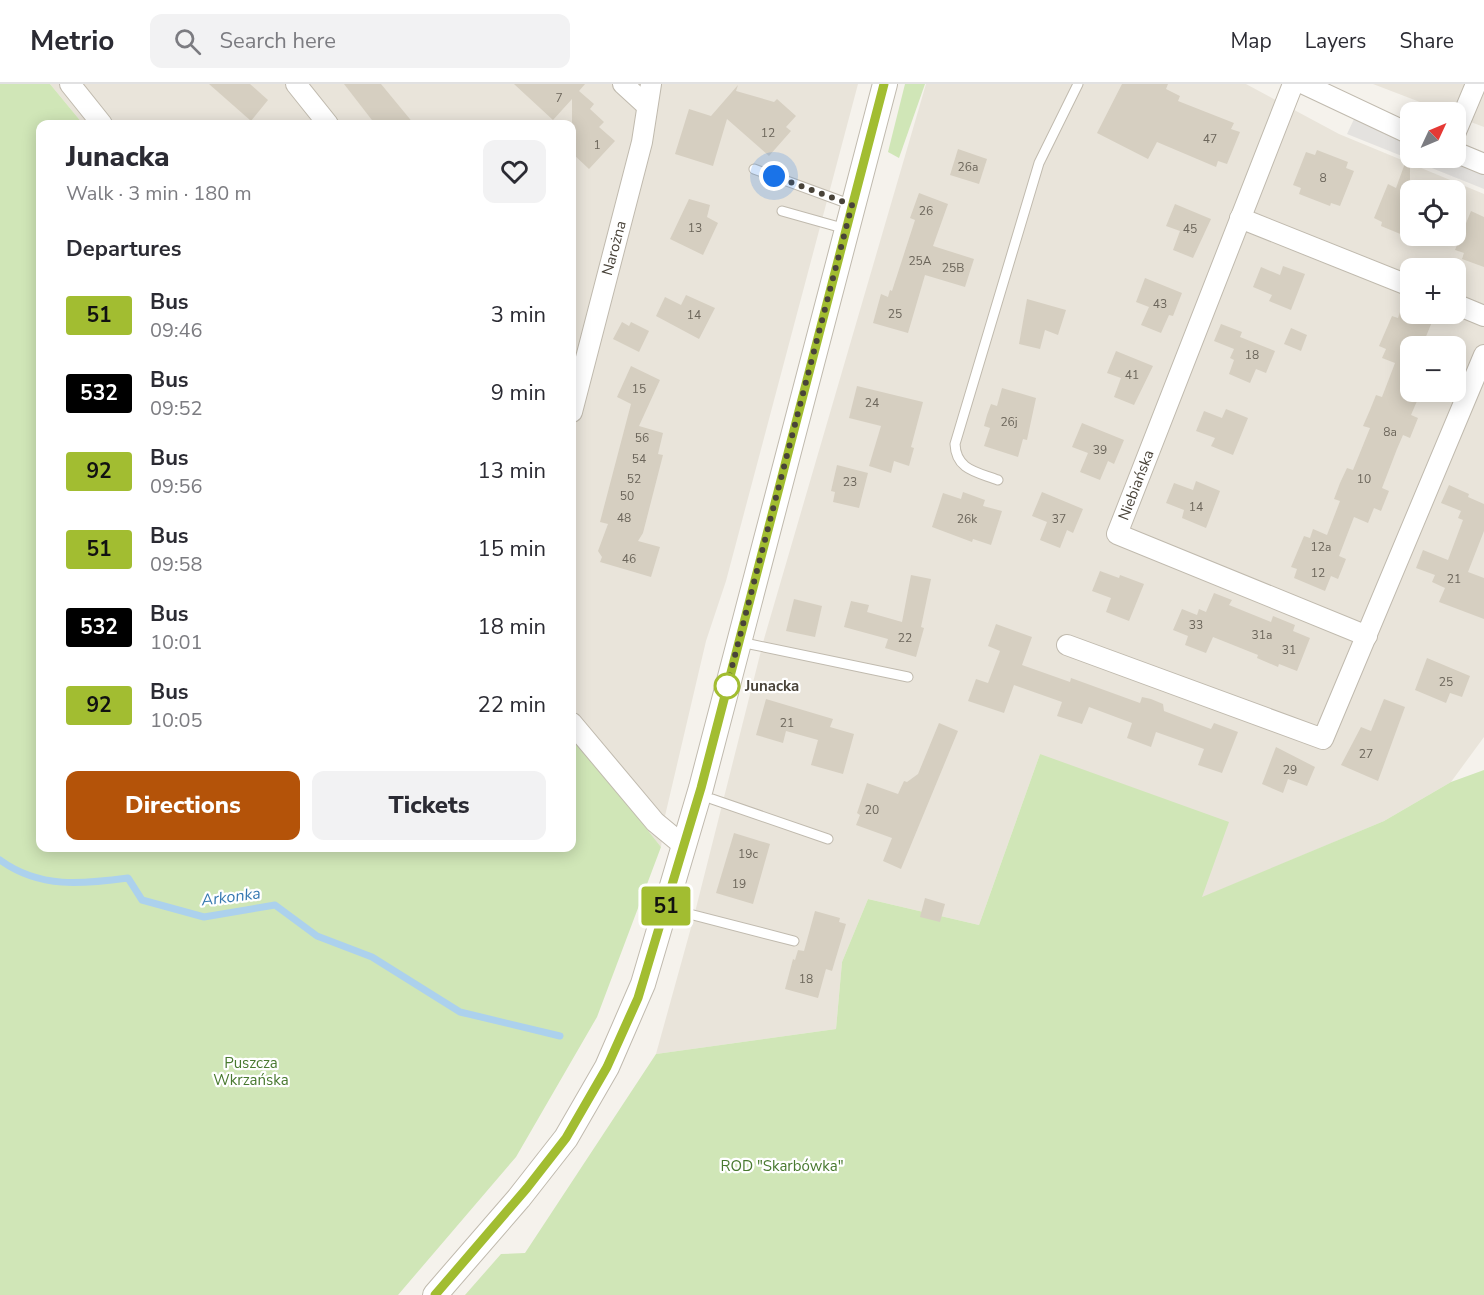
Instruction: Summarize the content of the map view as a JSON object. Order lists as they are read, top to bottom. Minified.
{"streets":{"street":["Narożna","Niebiańska"]},"water":["Arkonka"],"parks":["Puszcza Wkrzańska","ROD \"Skarbówka\""],"places":["Junacka"],"lines":["bus line 51"],"house_numbers":["7","12","47","1","26a","8","26","13","45","25A","25B","43","25","14","18","41","15","24","26j","8a","56","39","54","52","10","23","50","14","48","26k","37","12a","46","12","21","33","31a","22","31","25","21","27","29","20","19c","19","18"],"north":"top right","page":{"header":"Metrio","search":"Search here","nav":["Map","Layers","Share"],"on_map":"51","map_buttons":["+","−"],"heading":[["Junacka","Walk · 3 min · 180 m"],"Departures"],"list":[{"mark":"51","name":"Bus","note":"09:46","value":"3 min"},{"mark":"532","name":"Bus","note":"09:52","value":"9 min"},{"mark":"92","name":"Bus","note":"09:56","value":"13 min"},{"mark":"51","name":"Bus","note":"09:58","value":"15 min"},{"mark":"532","name":"Bus","note":"10:01","value":"18 min"},{"mark":"92","name":"Bus","note":"10:05","value":"22 min"}],"buttons":["Directions","Tickets"]}}
